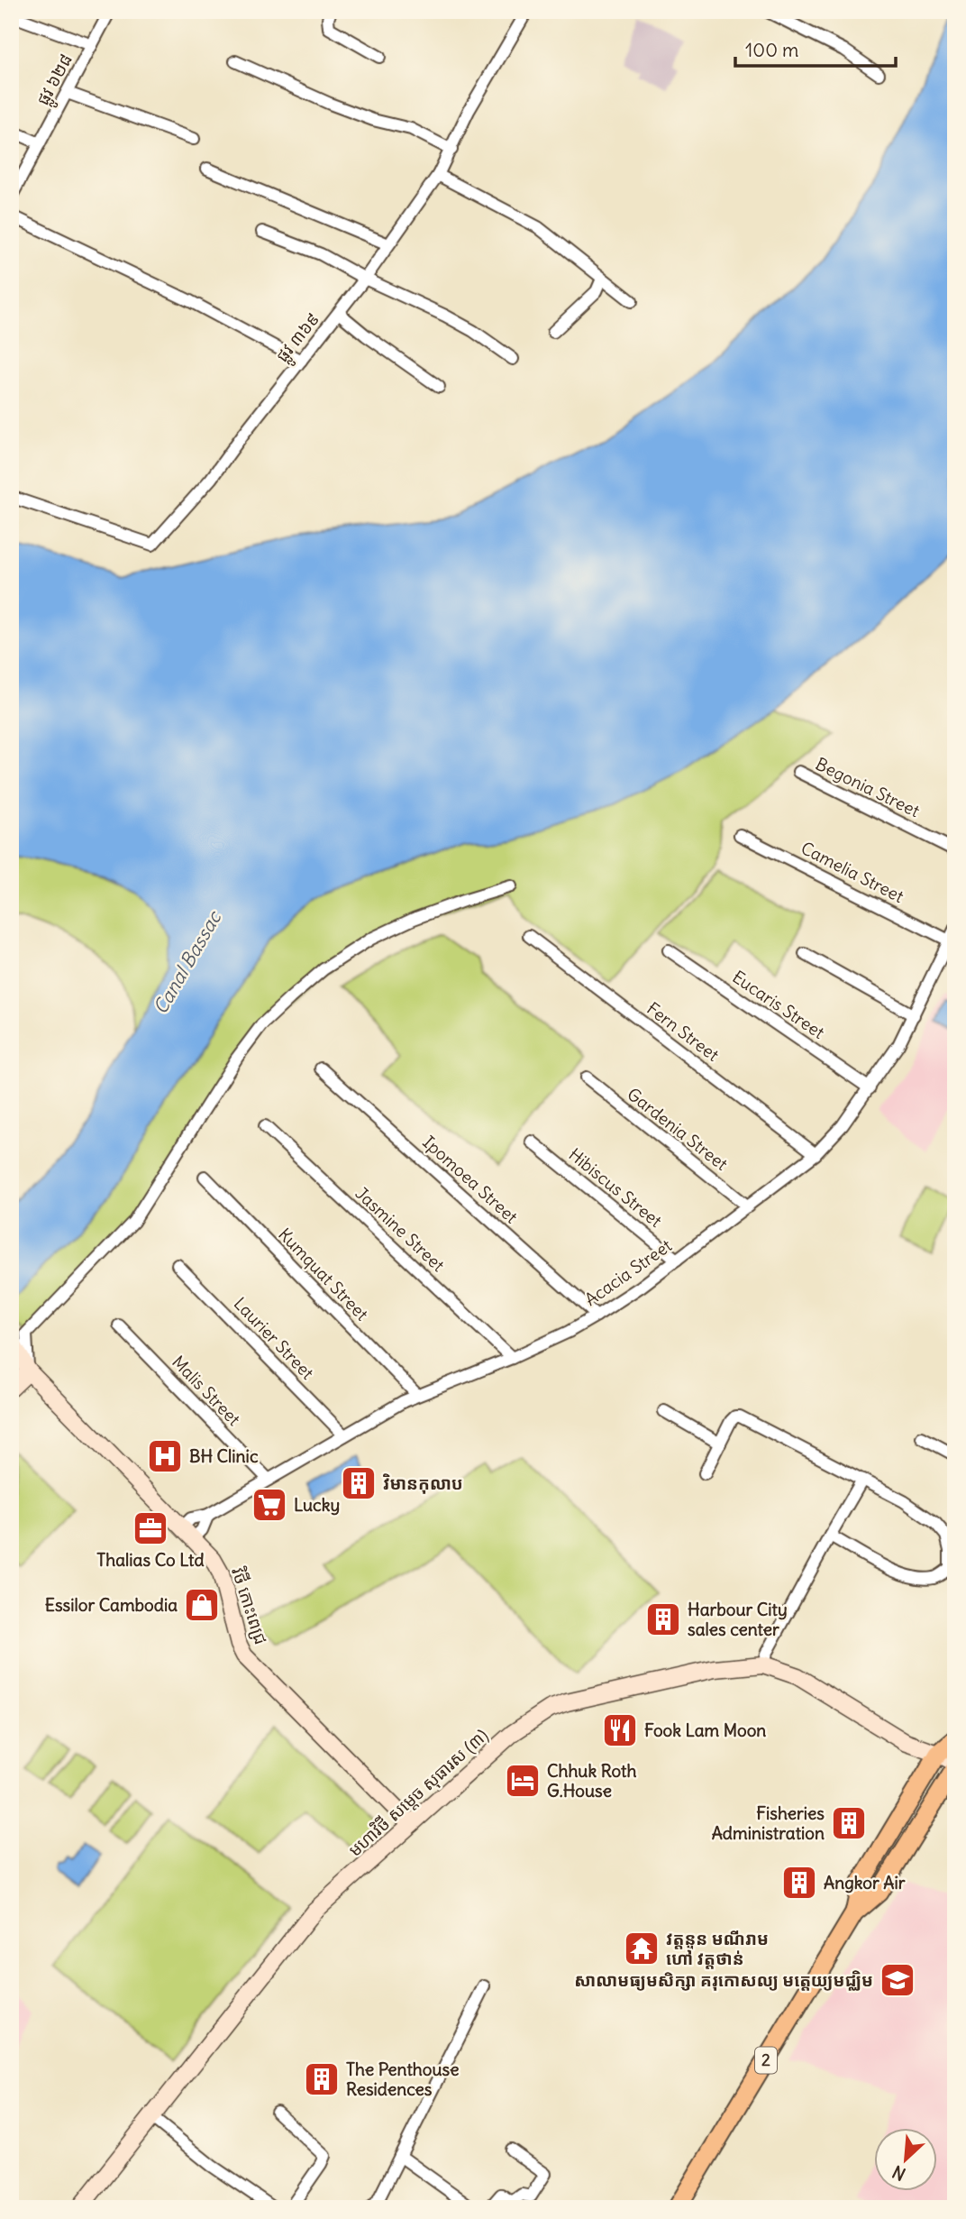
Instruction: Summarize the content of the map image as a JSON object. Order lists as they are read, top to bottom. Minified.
{"streets":{"main road":["វិថី កោះពេជ្រ","មហាវិថី សម្តេច សុធារស (៣)","2"],"street":["ផ្លូវ ៦២៨","ផ្លូវ ៣៦៩","Begonia Street","Camelia Street","Eucaris Street","Fern Street","Gardenia Street","Ipomoea Street","Hibiscus Street","Jasmine Street","Acacia Street","Kumquat Street","Laurier Street","Malis Street"]},"crossings":[["Camelia Street","Acacia Street"],["Eucaris Street","Acacia Street"],["Fern Street","Acacia Street"],["Gardenia Street","Acacia Street"],["Ipomoea Street","Acacia Street"],["Hibiscus Street","Acacia Street"],["Jasmine Street","Acacia Street"],["Acacia Street","Kumquat Street"],["Acacia Street","Laurier Street"],["Acacia Street","Malis Street"],["Acacia Street","វិថី កោះពេជ្រ"],["វិថី កោះពេជ្រ","មហាវិថី សម្តេច សុធារស (៣)"],["មហាវិថី សម្តេច សុធារស (៣)","2"]],"water":["Canal Bassac"],"places":{"hospital":["BH Clinic"],"building":["វិមានកុលាប","Harbour City sales center","Fisheries Administration","Angkor Air","The Penthouse Residences"],"supermarket":["Lucky"],"office":["Thalias Co Ltd"],"shop":["Essilor Cambodia"],"restaurant":["Fook Lam Moon"],"hotel":["Chhuk Roth G.House"],"temple":["វត្តនួន មណីរាម ហៅ វត្តថាន់"],"school or university":["សាលាមធ្យមសិក្សា គរុកោសល្យ មត្តេយ្យមជ្ឈិម"]},"scale_bar":"100 m","north":"bottom left"}
